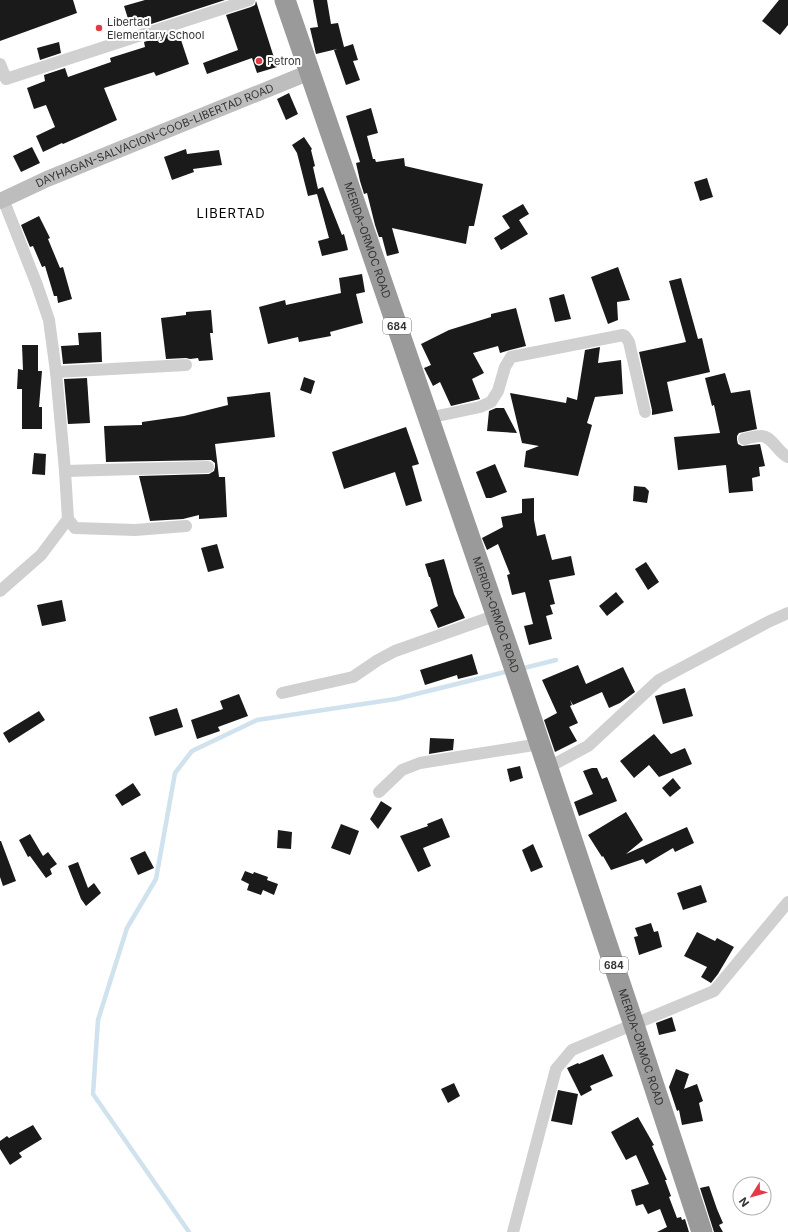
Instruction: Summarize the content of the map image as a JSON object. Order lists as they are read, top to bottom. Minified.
{"streets":{"highway":["MERIDA-ORMOC ROAD","684"],"main road":["DAYHAGAN-SALVACION-COOB-LIBERTAD ROAD"]},"crossings":[["DAYHAGAN-SALVACION-COOB-LIBERTAD ROAD","MERIDA-ORMOC ROAD"]],"districts":["LIBERTAD"],"places":["Libertad Elementary School","Petron"],"north":"bottom left"}
